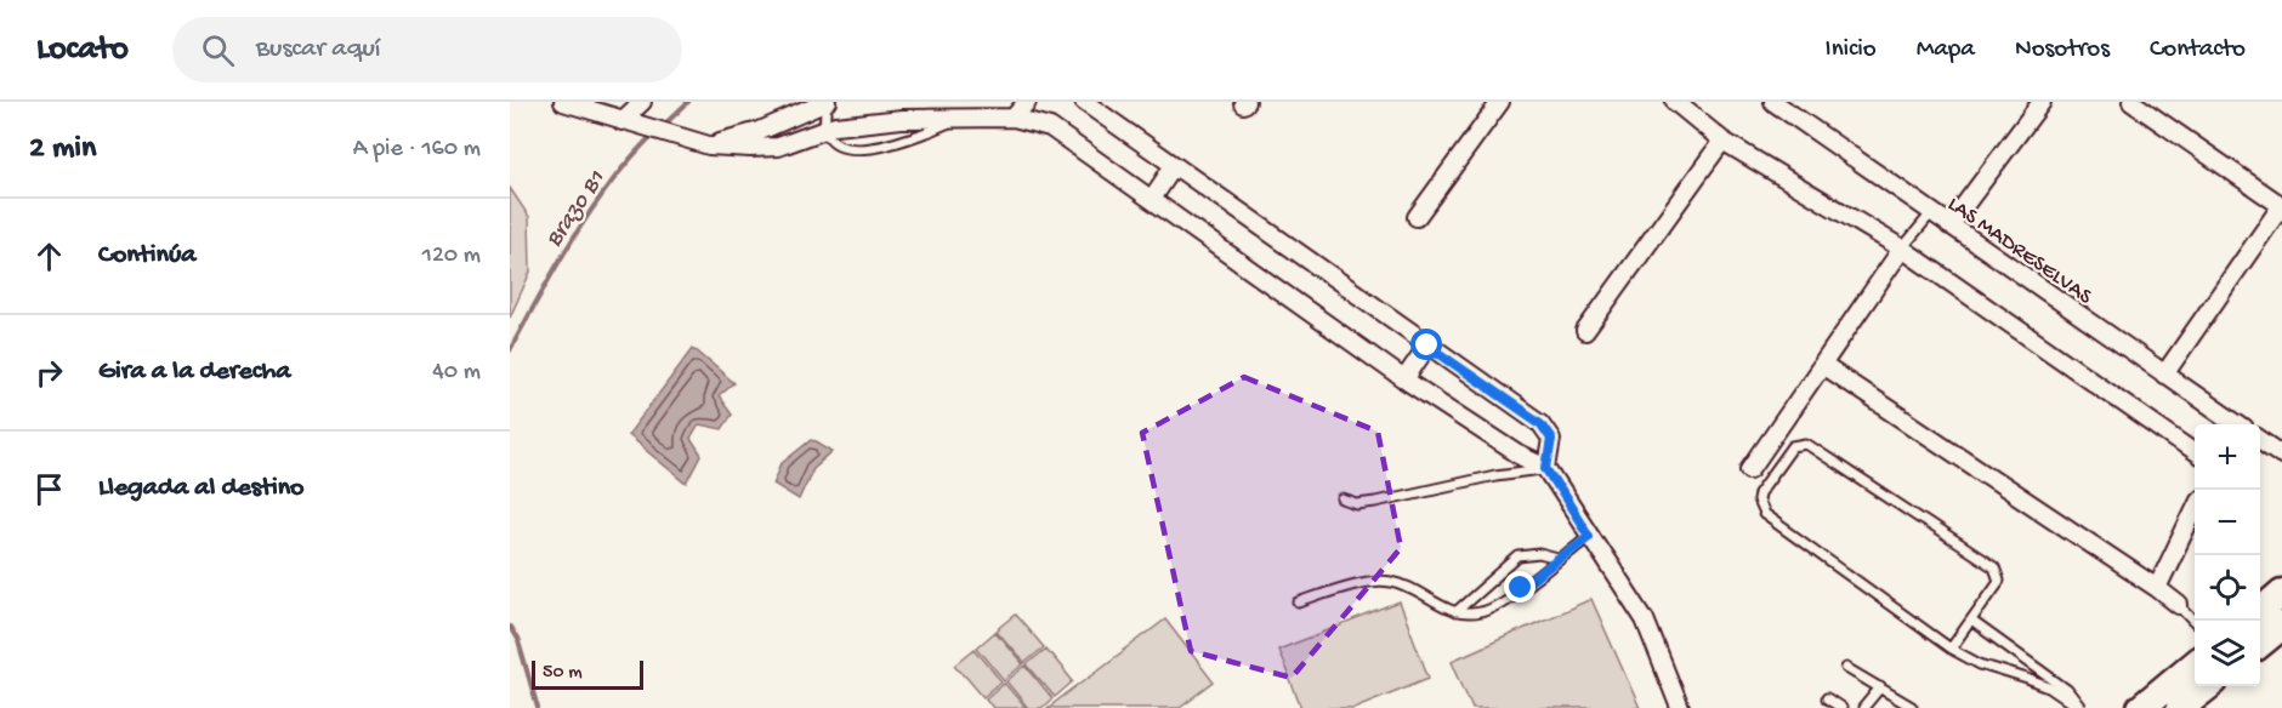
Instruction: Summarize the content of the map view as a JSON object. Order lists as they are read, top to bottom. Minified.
{"streets":{"street":["LAS MADRESELVAS"]},"water":["Brazo B1"],"scale_bar":"50 m","page":{"header":"Locato","search":"Buscar aquí","nav":["Inicio","Mapa","Nosotros","Contacto"],"heading":["2 min","A pie · 160 m"],"list":[["Continúa","120 m"],["Gira a la derecha","40 m"],"Llegada al destino"],"map_buttons":["+","−"],"scale":"50 m"}}
